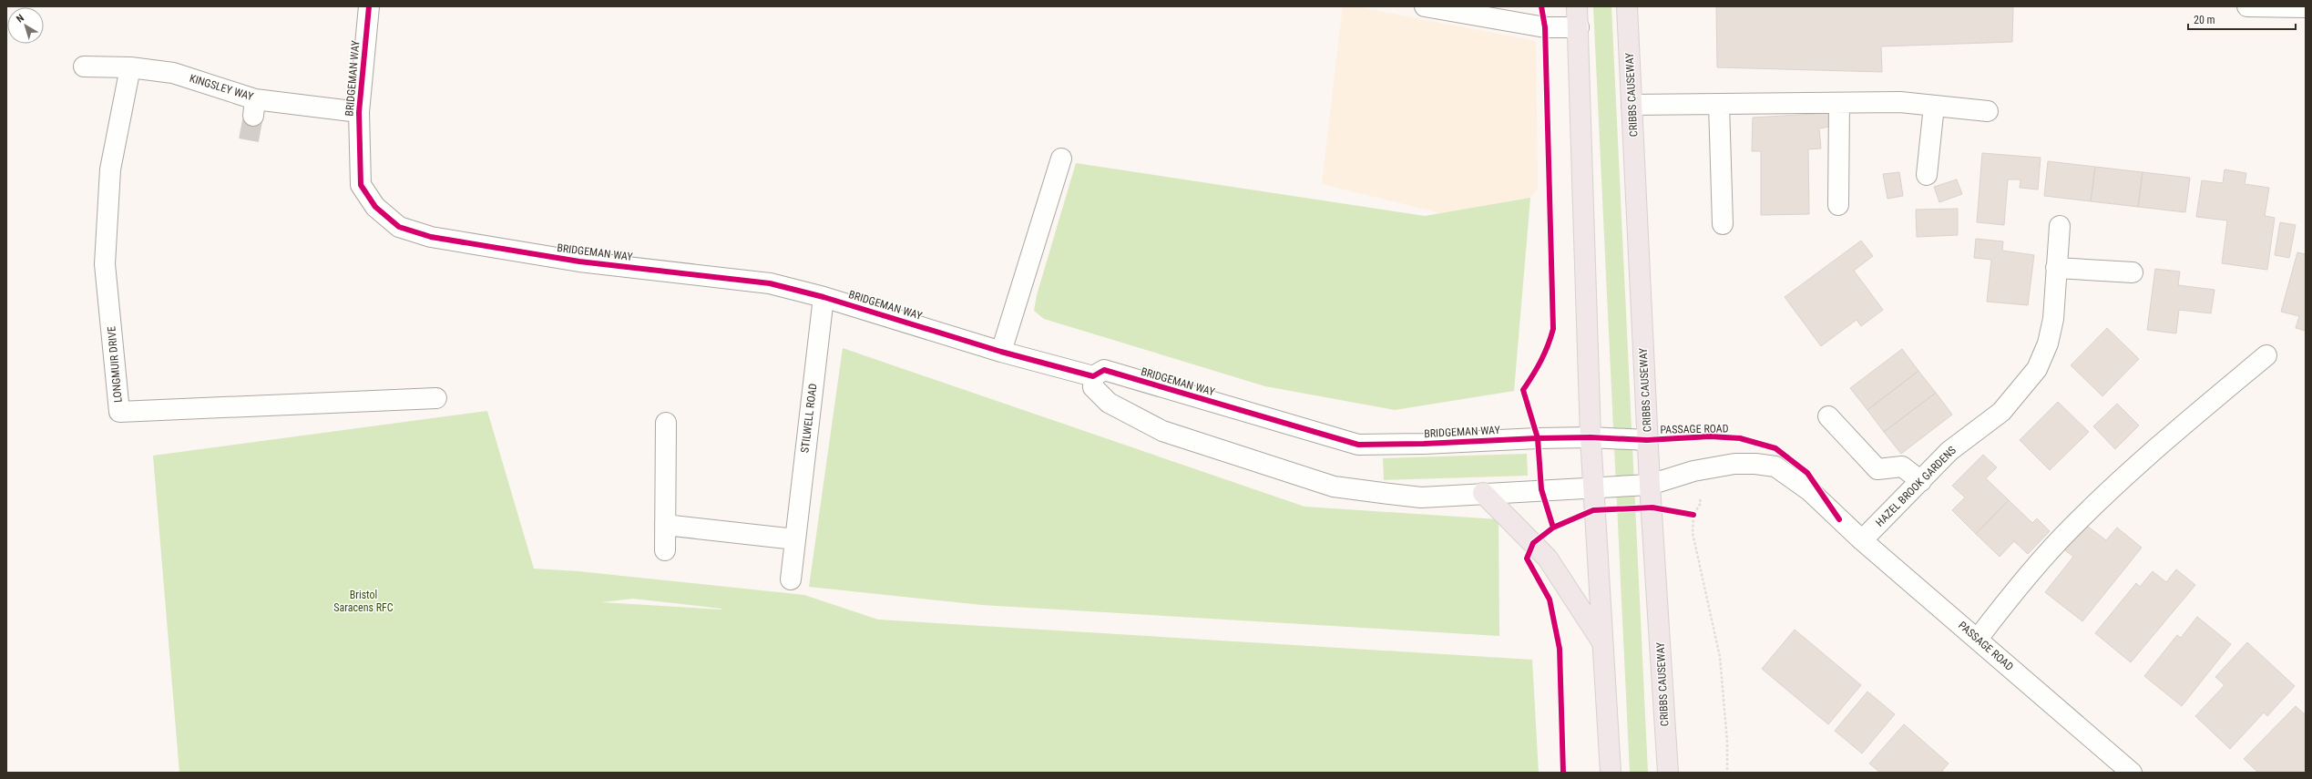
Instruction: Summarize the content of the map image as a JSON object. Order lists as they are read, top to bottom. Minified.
{"streets":{"main road":["CRIBBS CAUSEWAY"],"street":["BRIDGEMAN WAY","KINGSLEY WAY","LONGMUIR DRIVE","STILWELL ROAD","PASSAGE ROAD","HAZEL BROOK GARDENS"]},"crossings":[["BRIDGEMAN WAY","KINGSLEY WAY"],["BRIDGEMAN WAY","CRIBBS CAUSEWAY"],["BRIDGEMAN WAY","STILWELL ROAD"],["KINGSLEY WAY","LONGMUIR DRIVE"],["CRIBBS CAUSEWAY","PASSAGE ROAD"],["PASSAGE ROAD","HAZEL BROOK GARDENS"]],"parks":["Bristol Saracens RFC"],"scale_bar":"20 m","north":"top left"}
